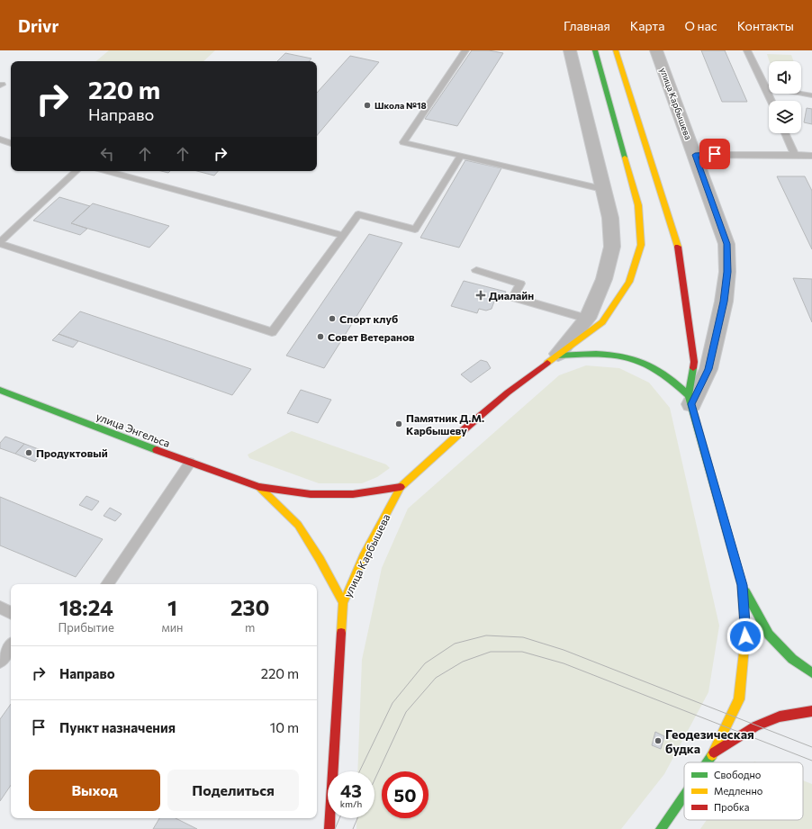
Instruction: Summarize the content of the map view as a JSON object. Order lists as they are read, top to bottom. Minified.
{"streets":{"main road":["улица Карбышева","улица Энгельса"]},"crossings":[["улица Карбышева","улица Энгельса"]],"places":{"other":["Школа №18","Спорт клуб","Совет Ветеранов","Памятник Д.М. Карбышеву","Продуктовый","Геодезическая будка"],"health":["Диалайн"]},"legend":["Свободно","Медленно","Пробка"],"page":{"header":"Drivr","nav":["Главная","Карта","О нас","Контакты"],"turn":["220 m","Направо"],"eta":["18:24","Прибытие","1","мин","230","m"],"list":[{"name":"Направо","value":"220 m"},{"name":"Пункт назначения","value":"10 m"}],"buttons":["Выход","Поделиться"],"speed":"43 km/h","limit":"50"}}
